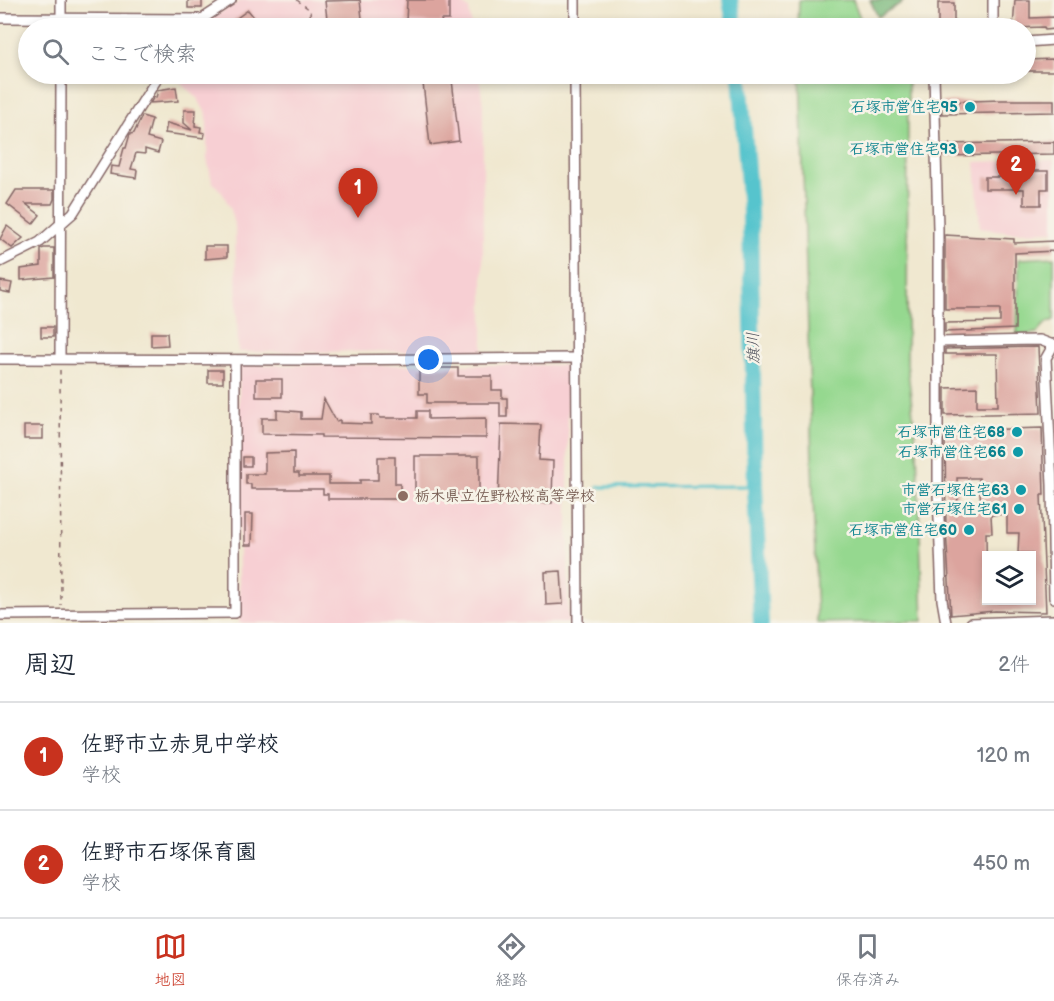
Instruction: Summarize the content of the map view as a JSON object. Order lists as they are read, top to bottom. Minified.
{"water":["旗川"],"places":["石塚市営住宅95","石塚市営住宅93","石塚市営住宅68","石塚市営住宅66","市営石塚住宅63","栃木県立佐野松桜高等学校","市営石塚住宅61","石塚市営住宅60"],"page":{"search":"ここで検索","pins":["2","1"],"heading":["周辺","2件"],"list":[{"mark":"1","name":"佐野市立赤見中学校","note":"学校","value":"120 m"},{"mark":"2","name":"佐野市石塚保育園","note":"学校","value":"450 m"}],"nav":["地図","経路","保存済み"]}}
